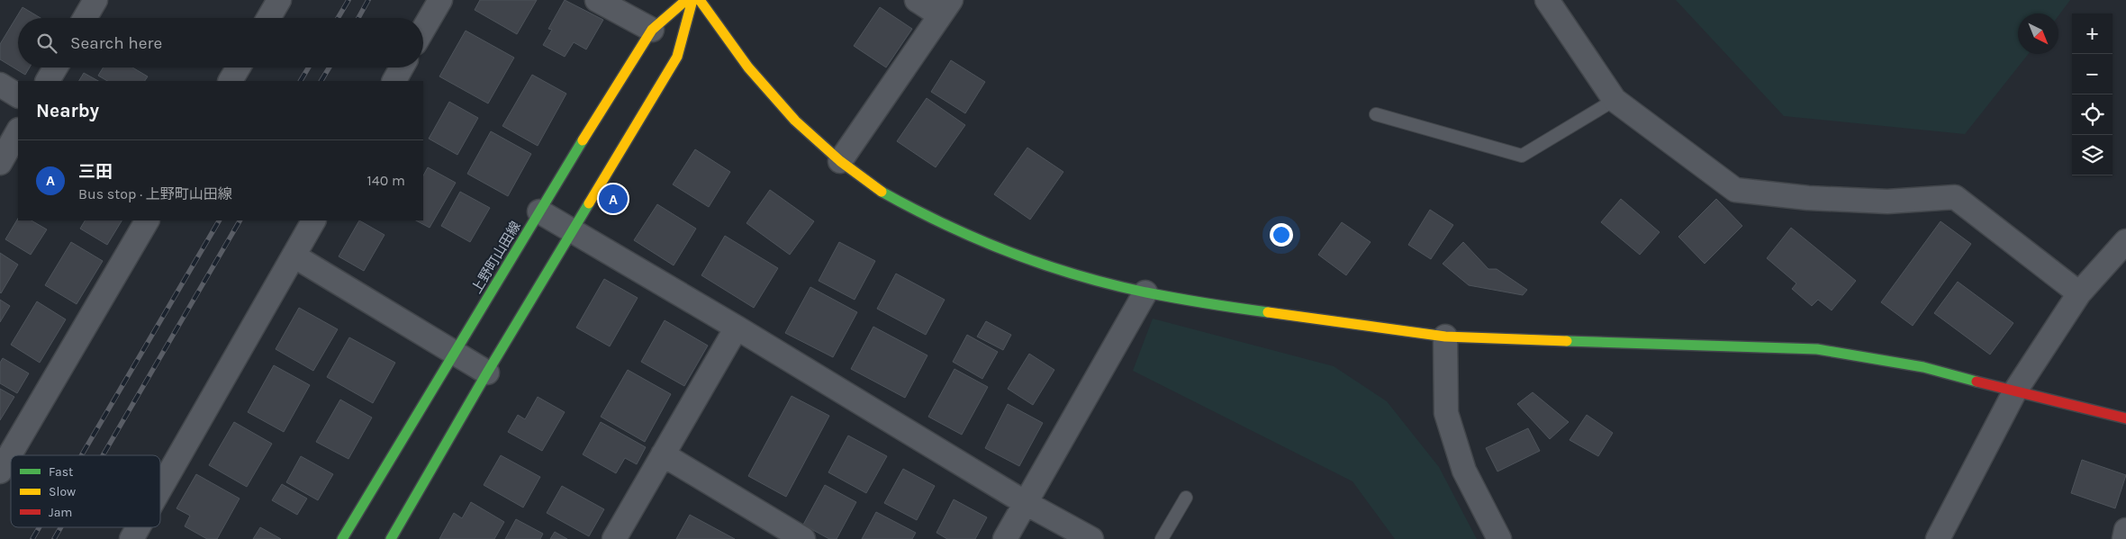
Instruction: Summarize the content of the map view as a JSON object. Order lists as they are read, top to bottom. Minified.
{"streets":{"street":["上野町山田線"]},"legend":["Fast","Slow","Jam"],"north":"bottom right","page":{"map_buttons":["+","−"],"search":"Search here","heading":"Nearby","list":[{"mark":"A","name":"三田","note":"Bus stop · 上野町山田線","value":"140 m"}],"pins":"A"}}
